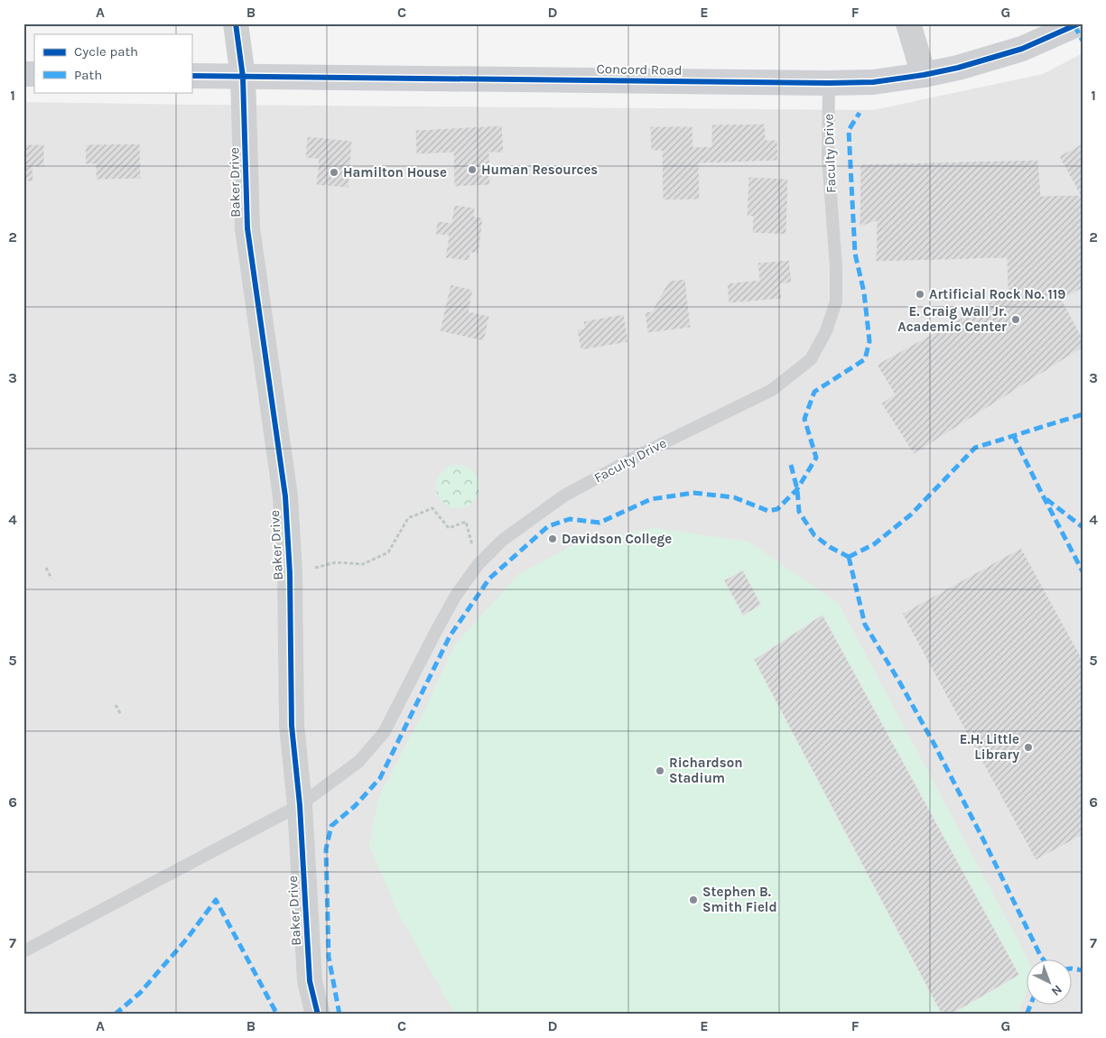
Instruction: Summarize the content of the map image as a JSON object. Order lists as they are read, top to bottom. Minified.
{"streets":{"main road":["Concord Road"],"street":["Baker Drive"],"lane":["Faculty Drive"]},"crossings":[["Concord Road","Faculty Drive"],["Concord Road","Baker Drive"],["Faculty Drive","Baker Drive"]],"places":["Human Resources","Hamilton House","Artificial Rock No. 119","E. Craig Wall Jr. Academic Center","Davidson College","E.H. Little Library","Richardson Stadium","Stephen B. Smith Field"],"legend":["Cycle path","Path"],"north":"bottom right","grid":{"columns":["A","B","C","D","E","F","G"],"rows":["1","2","3","4","5","6","7"]}}
